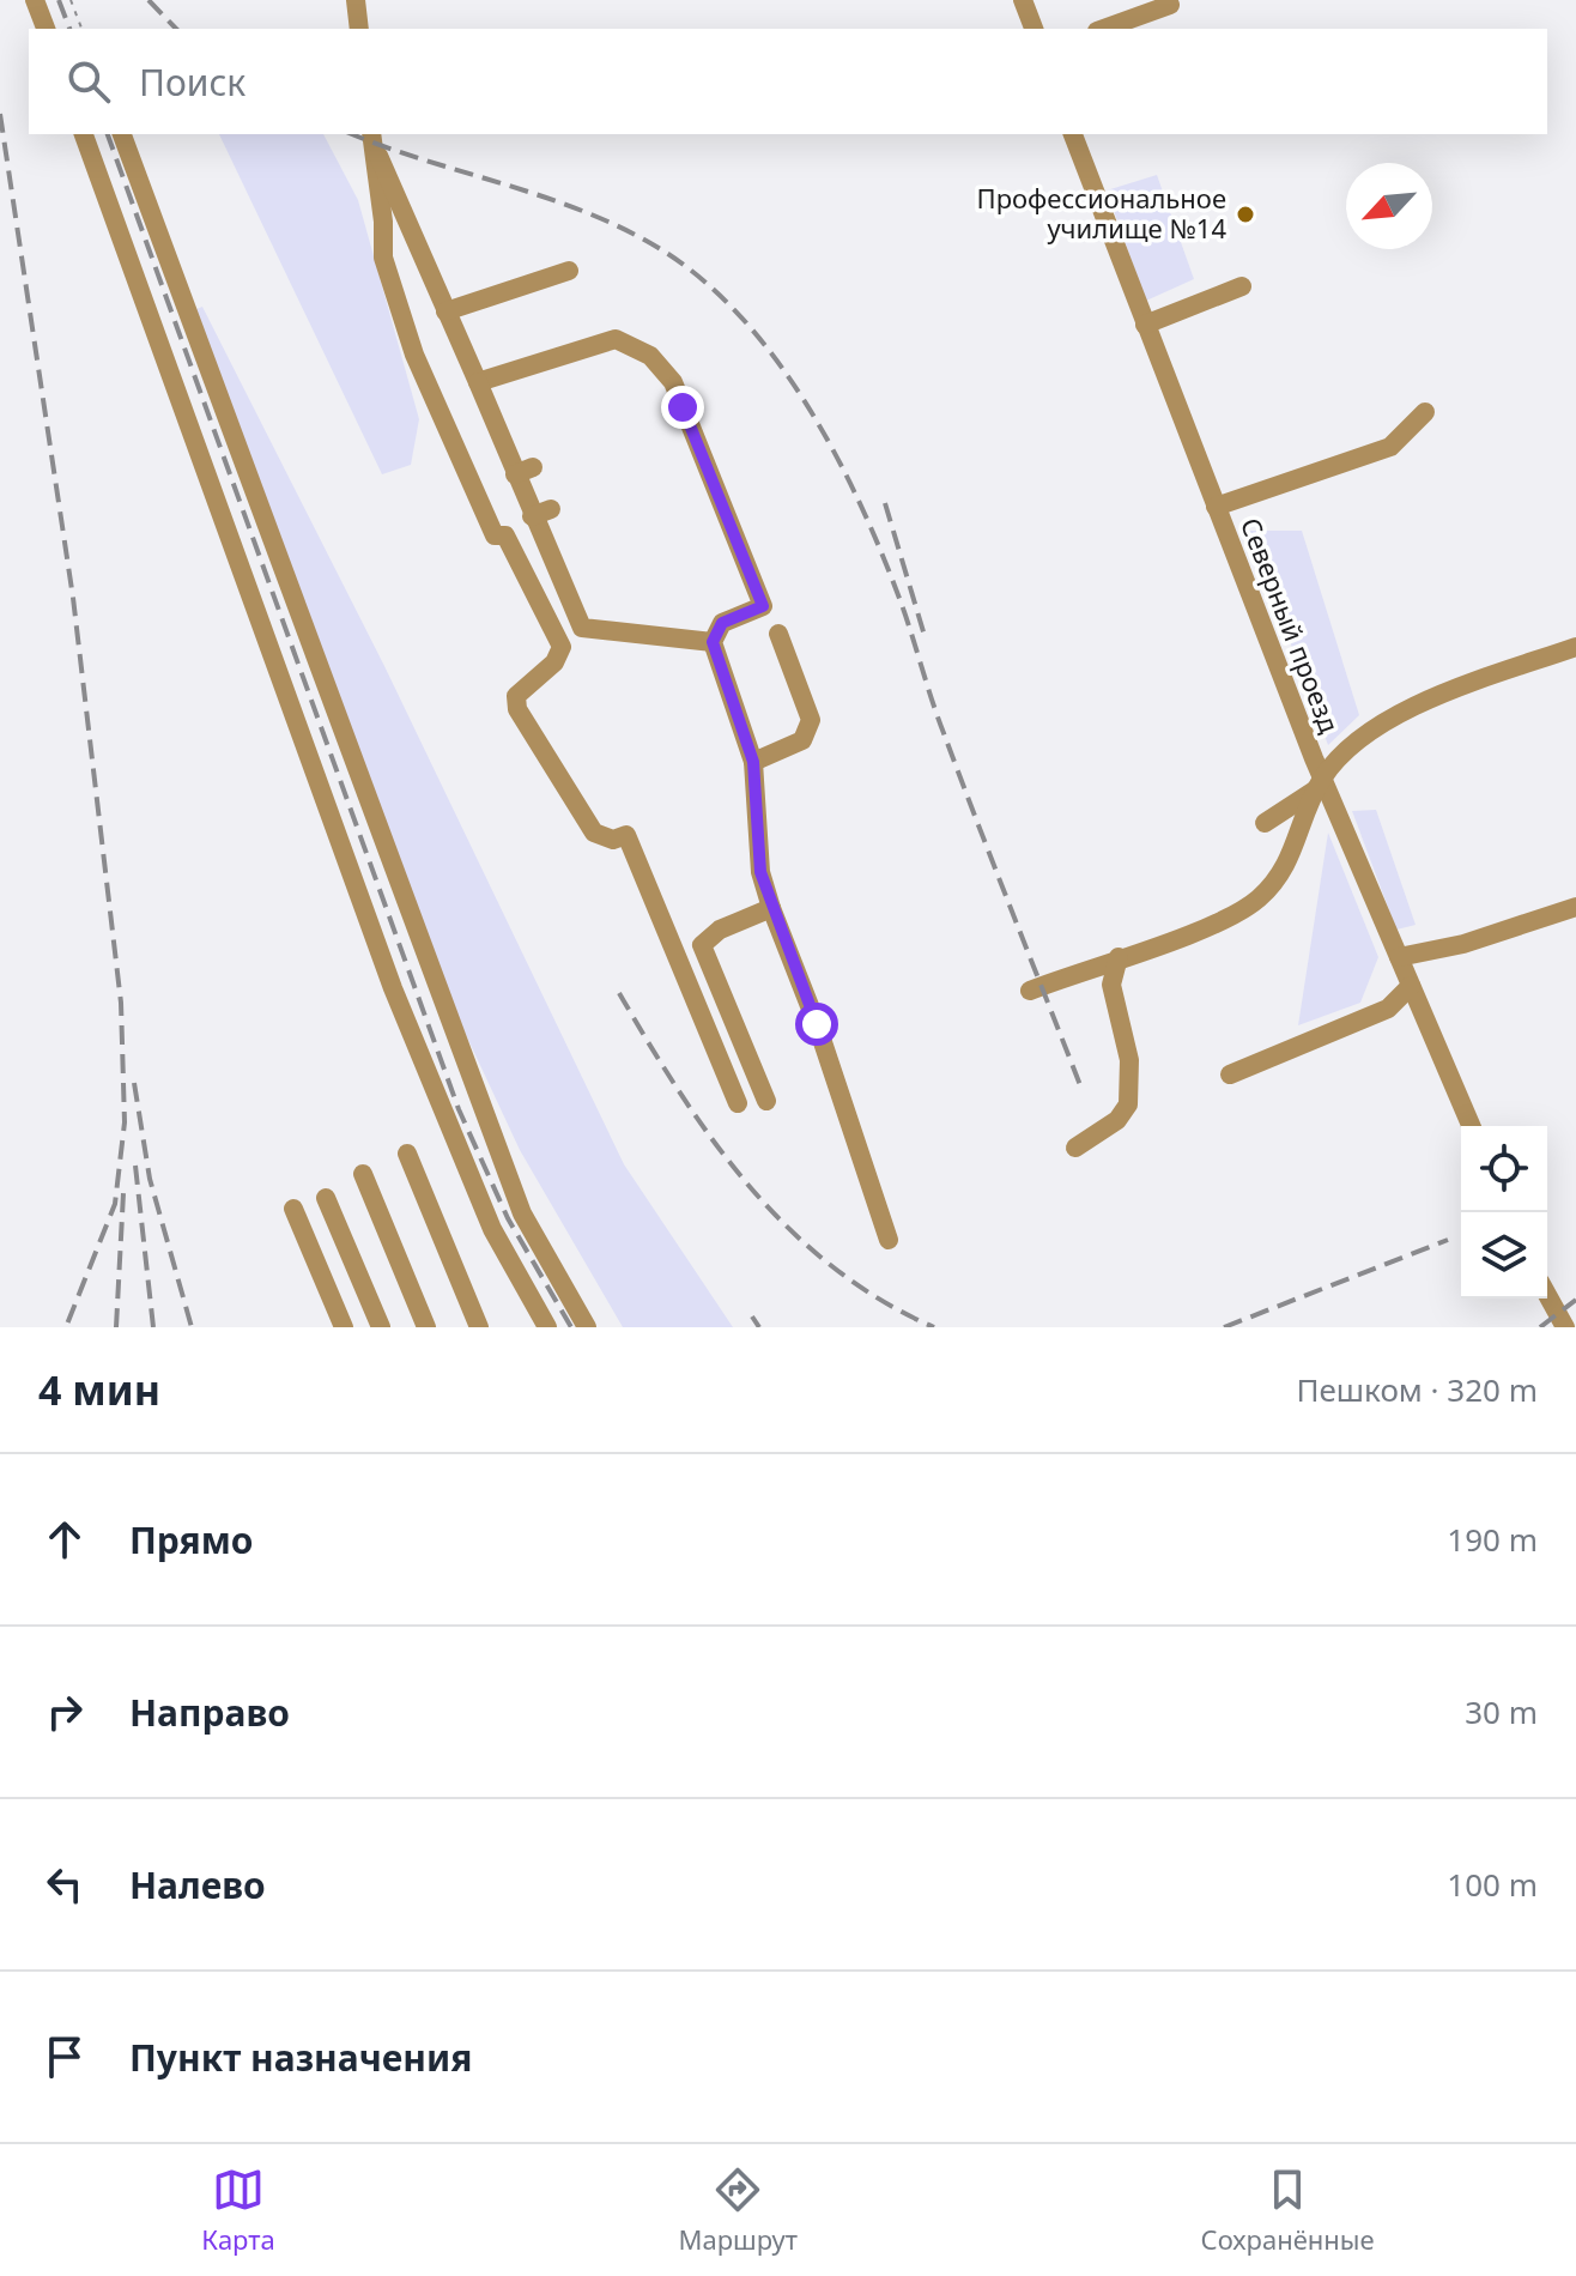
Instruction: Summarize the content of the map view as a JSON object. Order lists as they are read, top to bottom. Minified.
{"streets":{"street":["Северный проезд"]},"places":["Профессиональное училище №14"],"north":"bottom left","page":{"search":"Поиск","heading":["4 мин","Пешком · 320 m"],"list":[["Прямо","190 m"],["Направо","30 m"],["Налево","100 m"],"Пункт назначения"],"nav":["Карта","Маршрут","Сохранённые"]}}
